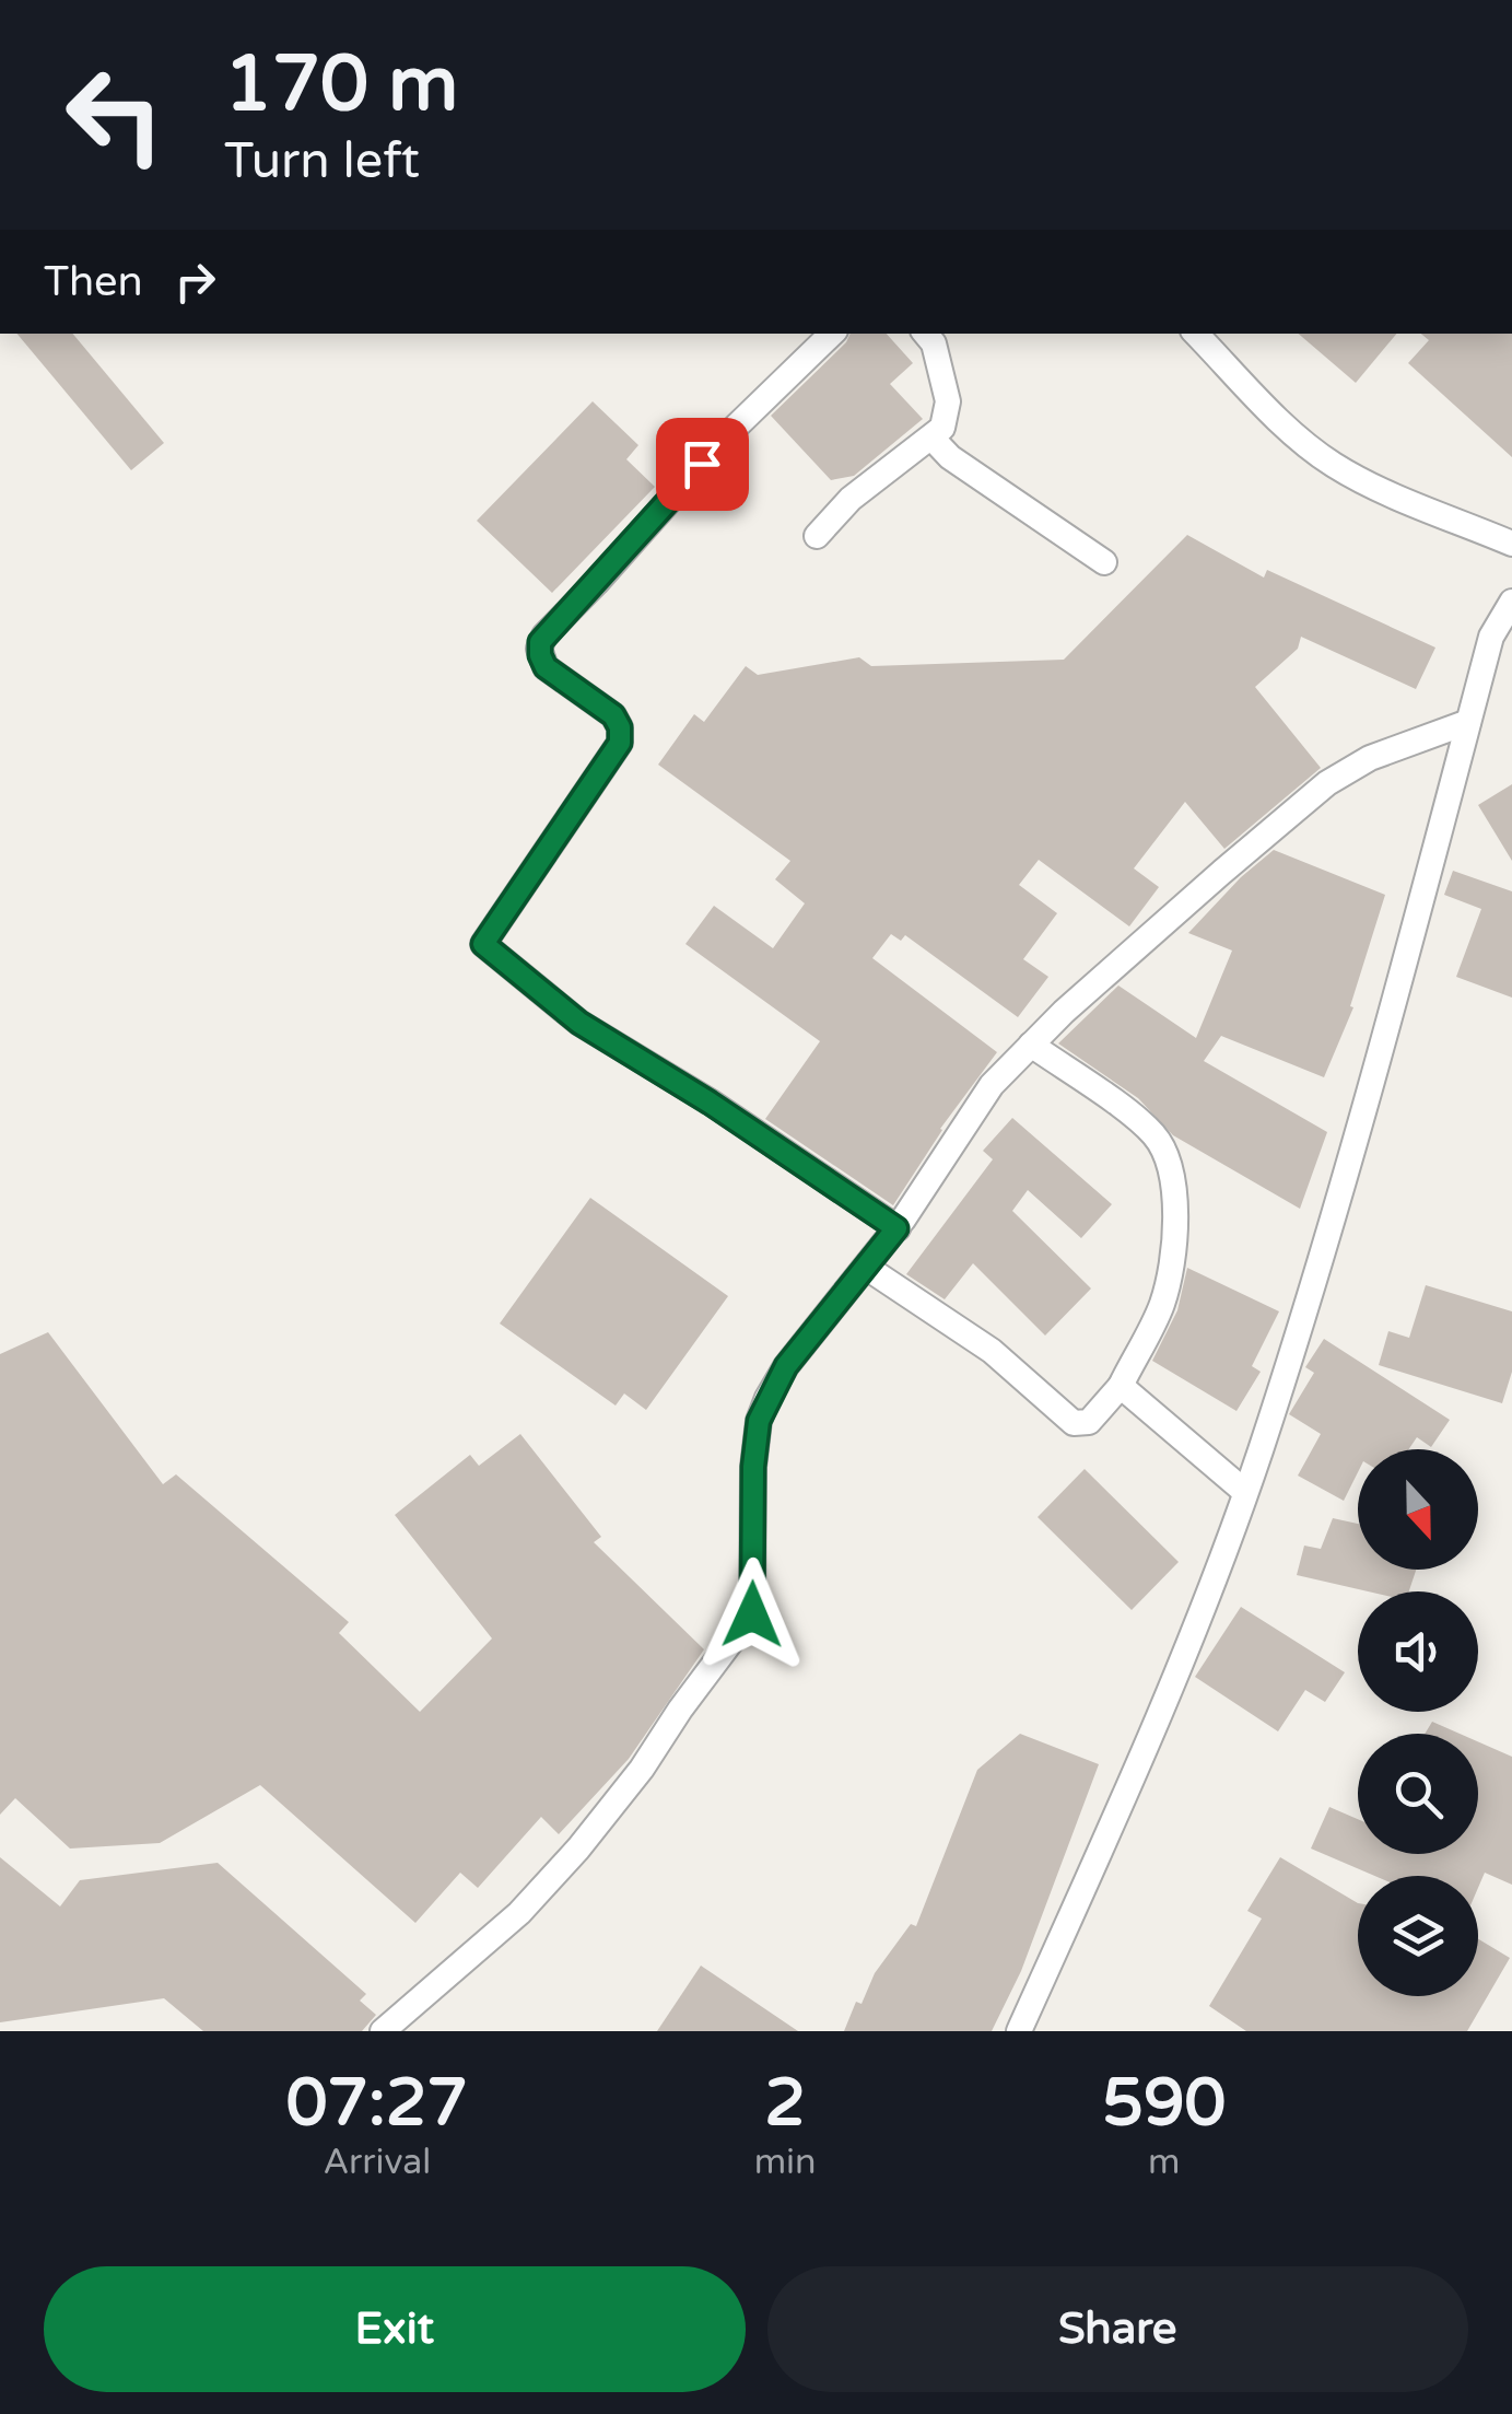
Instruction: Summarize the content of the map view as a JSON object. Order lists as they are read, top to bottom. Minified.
{"north":"bottom","page":{"turn":["170 m","Turn left"],"then":"Then","eta":["07:27","Arrival","2","min","590","m"],"buttons":["Exit","Share"]}}
